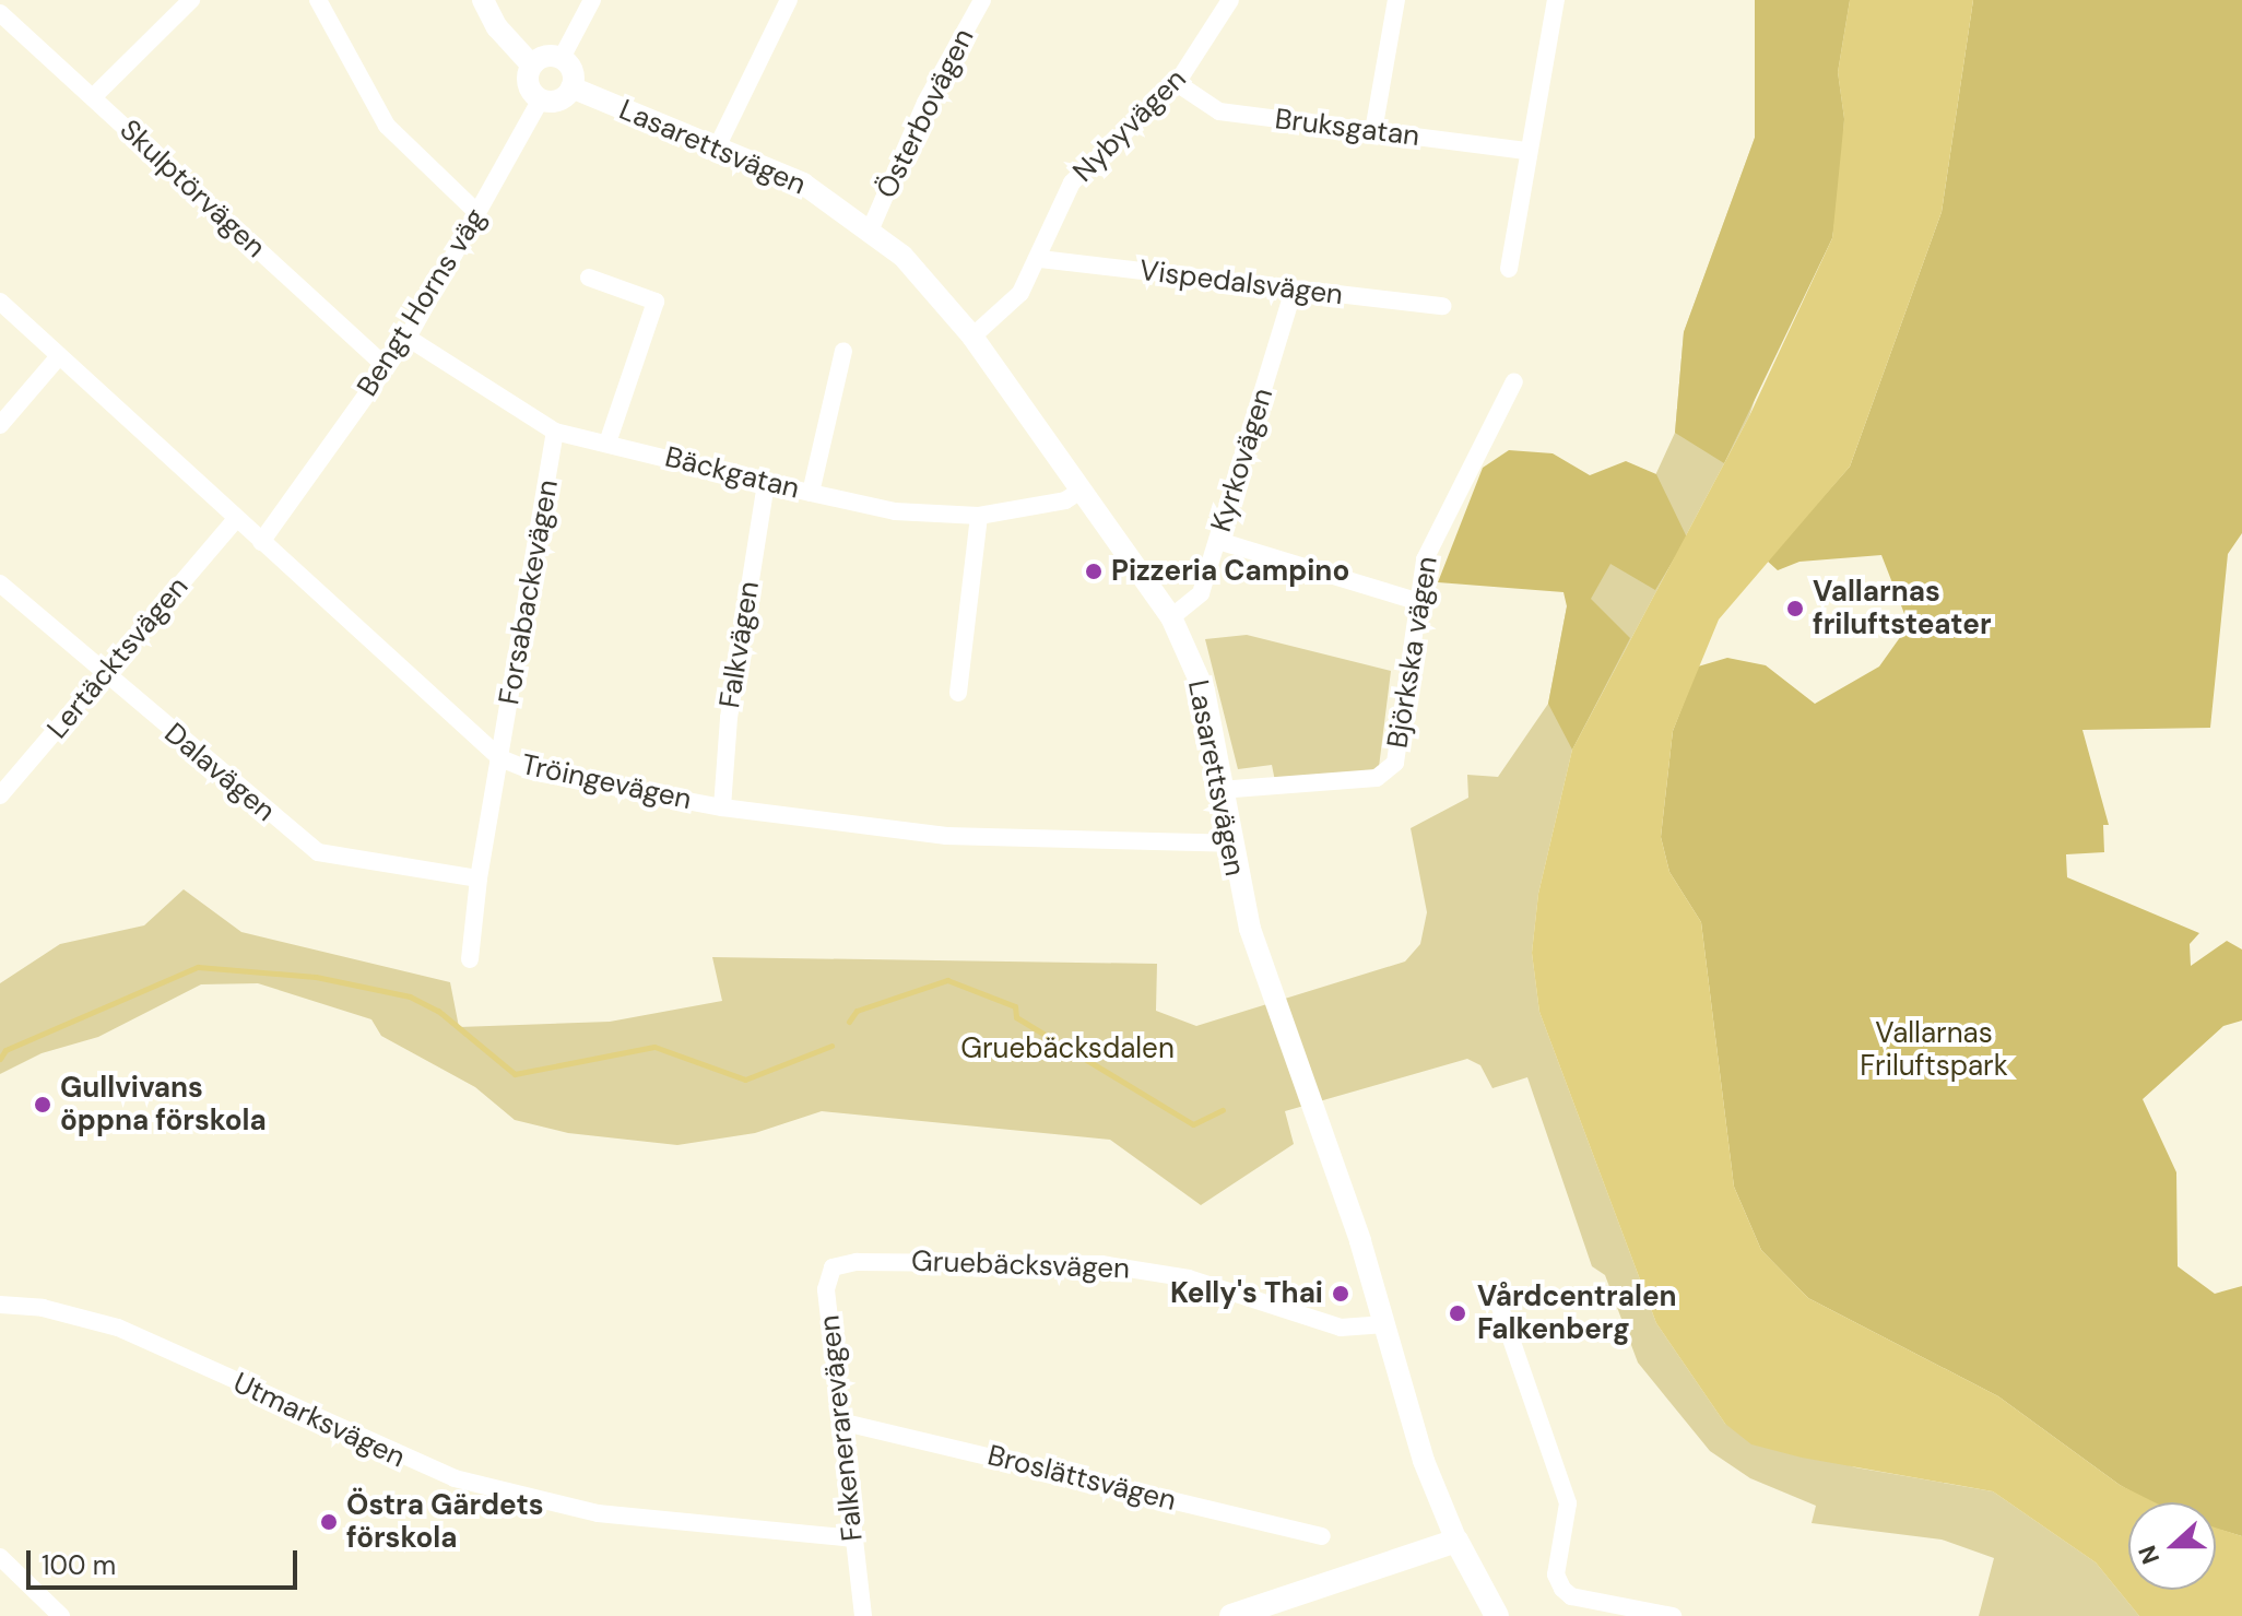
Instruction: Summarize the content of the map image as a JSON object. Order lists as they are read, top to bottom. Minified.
{"streets":{"main road":["Lasarettsvägen"],"street":["Österbovägen","Nybyvägen","Bruksgatan","Skulptörvägen","Vispedalsvägen","Bengt Horns väg","Kyrkovägen","Bäckgatan","Forsabackevägen","Falkvägen","Björkska vägen","Lertäcktsvägen","Dalavägen","Tröingevägen","Gruebäcksvägen","Utmarksvägen","Falkenerarevägen","Broslättsvägen"]},"crossings":[["Österbovägen","Lasarettsvägen"],["Nybyvägen","Bruksgatan"],["Nybyvägen","Lasarettsvägen"],["Nybyvägen","Vispedalsvägen"],["Lasarettsvägen","Bengt Horns väg"],["Lasarettsvägen","Kyrkovägen"],["Lasarettsvägen","Bäckgatan"],["Lasarettsvägen","Björkska vägen"],["Lasarettsvägen","Tröingevägen"],["Lasarettsvägen","Gruebäcksvägen"],["Skulptörvägen","Bengt Horns väg"],["Vispedalsvägen","Kyrkovägen"],["Bengt Horns väg","Bäckgatan"],["Bengt Horns väg","Tröingevägen"],["Bäckgatan","Forsabackevägen"],["Bäckgatan","Falkvägen"],["Forsabackevägen","Dalavägen"],["Forsabackevägen","Tröingevägen"],["Falkvägen","Tröingevägen"],["Lertäcktsvägen","Dalavägen"],["Lertäcktsvägen","Tröingevägen"],["Gruebäcksvägen","Falkenerarevägen"],["Utmarksvägen","Falkenerarevägen"],["Falkenerarevägen","Broslättsvägen"]],"parks":["Vallarnas Friluftspark","Gruebäcksdalen"],"places":["Pizzeria Campino","Vallarnas friluftsteater","Gullvivans öppna förskola","Kelly's Thai","Vårdcentralen Falkenberg","Östra Gärdets förskola"],"scale_bar":"100 m","north":"left"}
